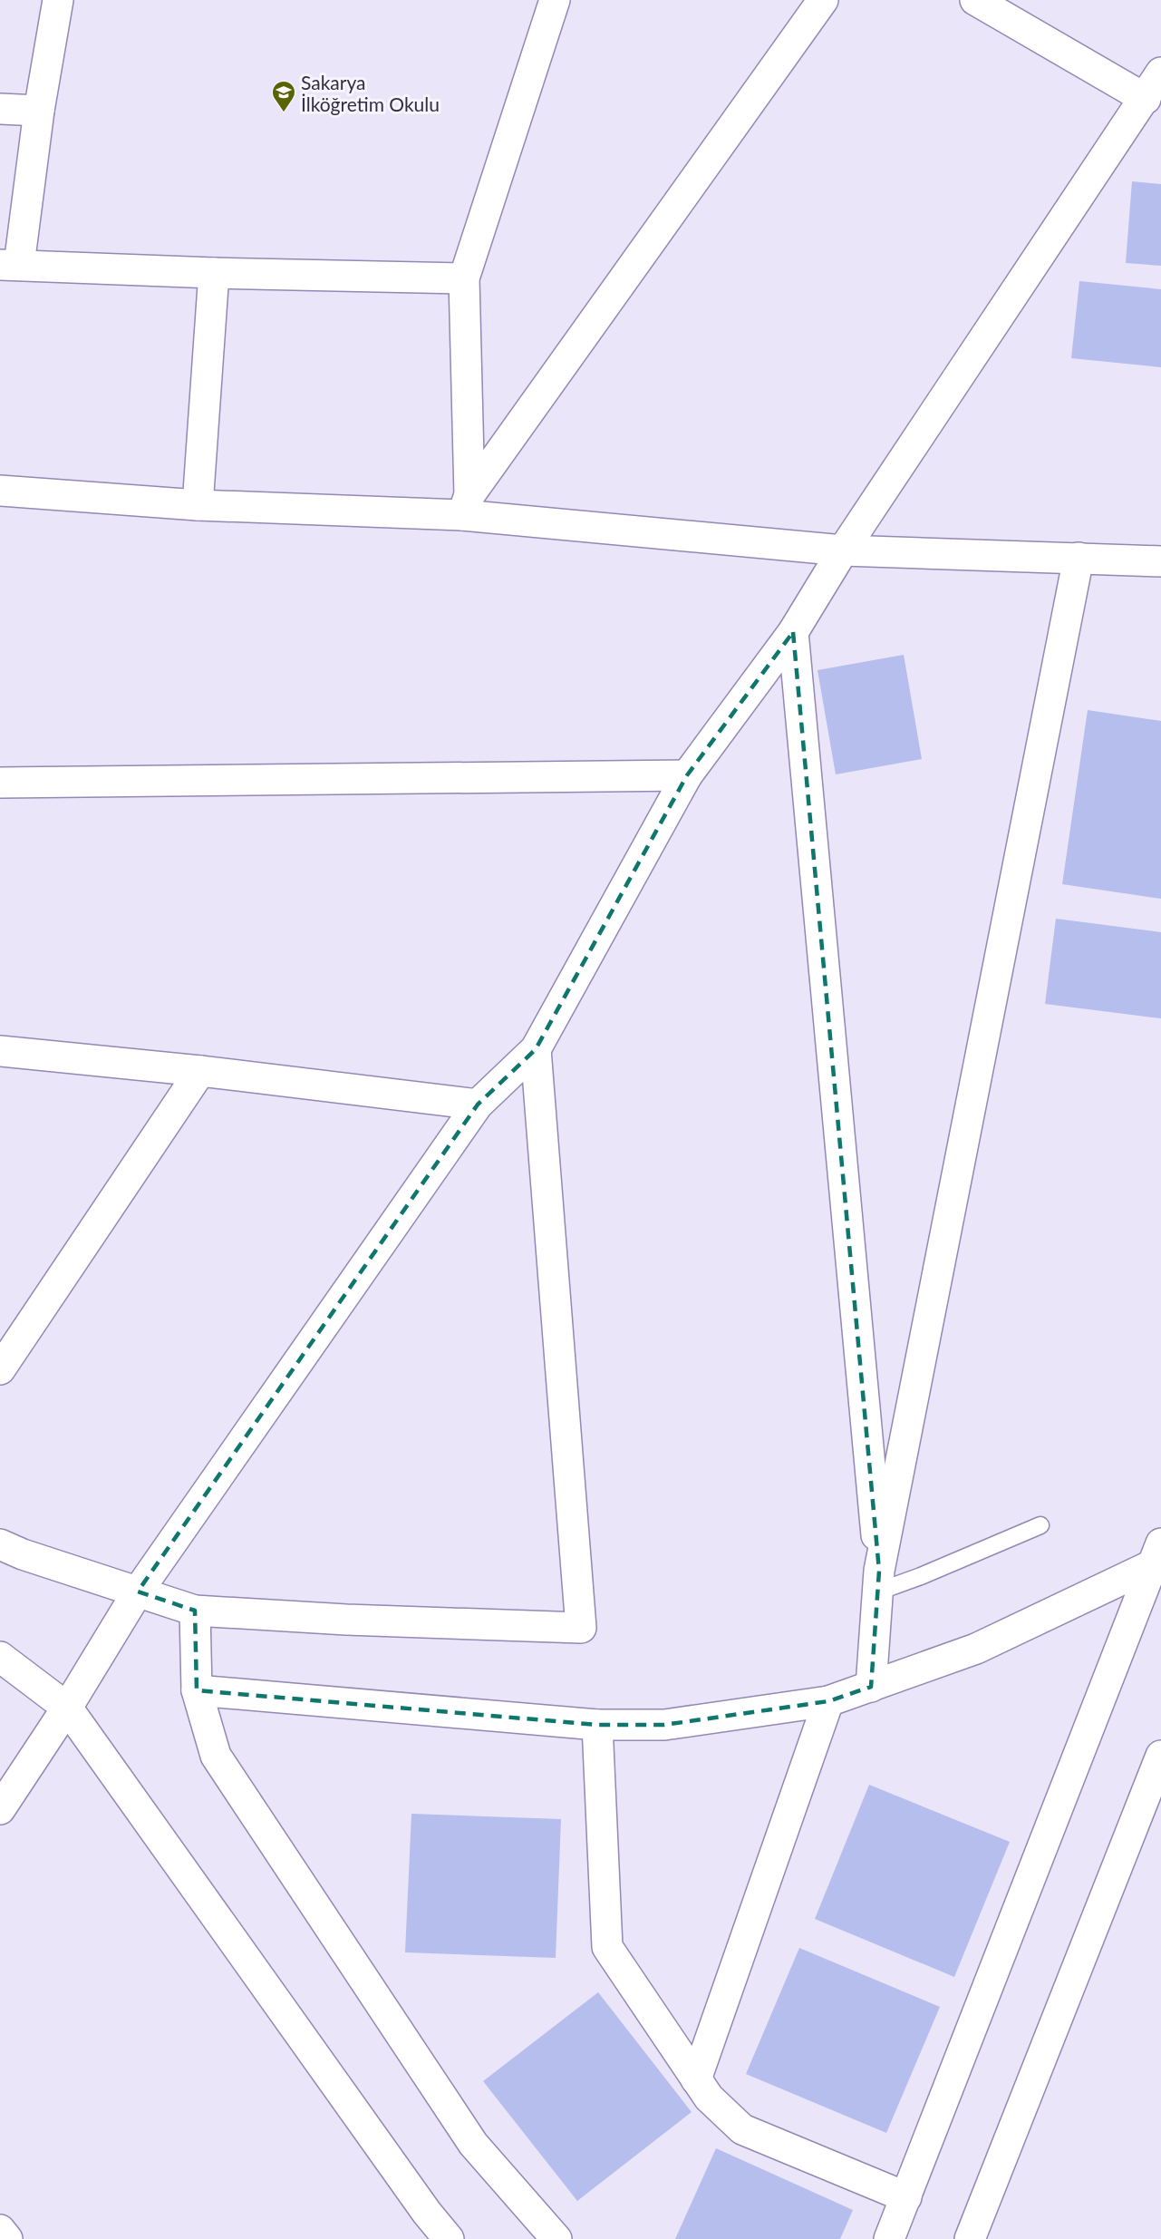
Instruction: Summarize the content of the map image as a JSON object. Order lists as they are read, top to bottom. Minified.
{"places":{"school or university":["Sakarya İlköğretim Okulu"]}}
